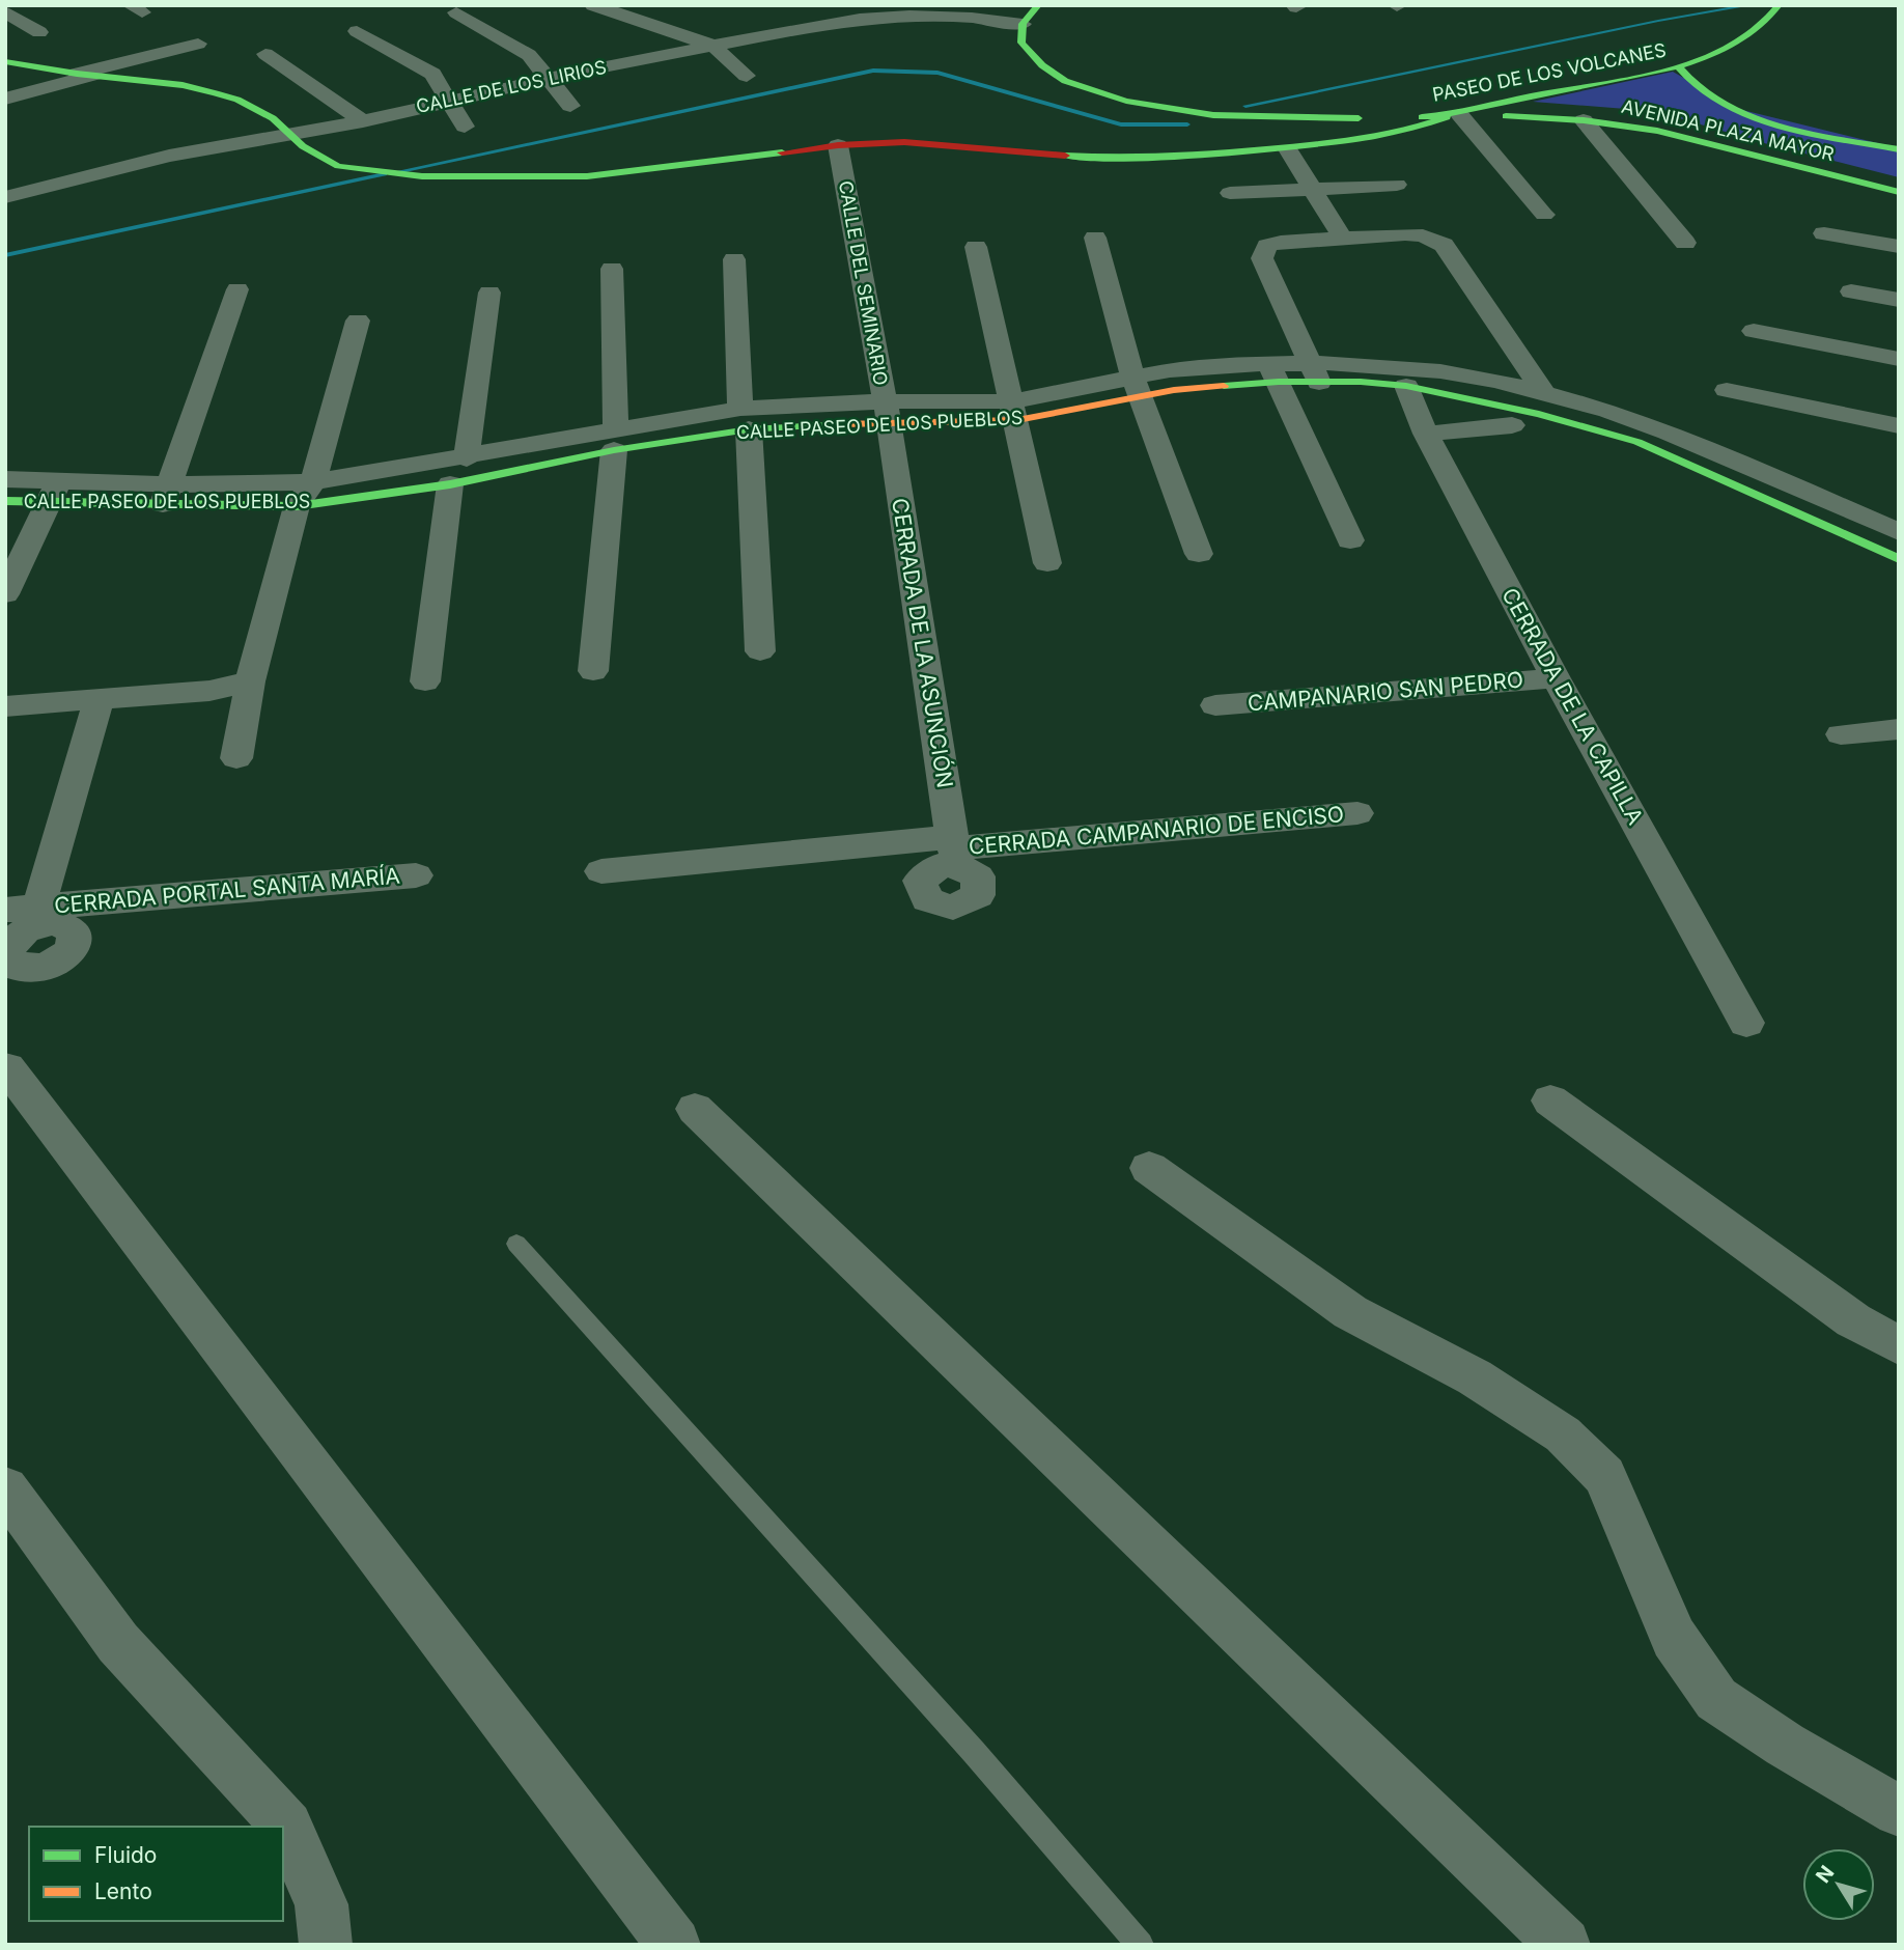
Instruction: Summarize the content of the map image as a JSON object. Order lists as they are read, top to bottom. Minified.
{"streets":{"street":["PASEO DE LOS VOLCANES","CALLE DE LOS LIRIOS","AVENIDA PLAZA MAYOR","CALLE DEL SEMINARIO","CALLE PASEO DE LOS PUEBLOS","CERRADA DE LA ASUNCIÓN","CAMPANARIO SAN PEDRO","CERRADA DE LA CAPILLA","CERRADA CAMPANARIO DE ENCISO","CERRADA PORTAL SANTA MARÍA"]},"crossings":[["PASEO DE LOS VOLCANES","CALLE DE LOS LIRIOS"],["PASEO DE LOS VOLCANES","AVENIDA PLAZA MAYOR"],["CALLE DEL SEMINARIO","CALLE PASEO DE LOS PUEBLOS"],["CALLE DEL SEMINARIO","CERRADA DE LA ASUNCIÓN"],["CALLE PASEO DE LOS PUEBLOS","CERRADA DE LA ASUNCIÓN"],["CALLE PASEO DE LOS PUEBLOS","CERRADA DE LA CAPILLA"],["CERRADA DE LA ASUNCIÓN","CERRADA CAMPANARIO DE ENCISO"],["CAMPANARIO SAN PEDRO","CERRADA DE LA CAPILLA"]],"legend":["Fluido","Lento"],"north":"top left"}
